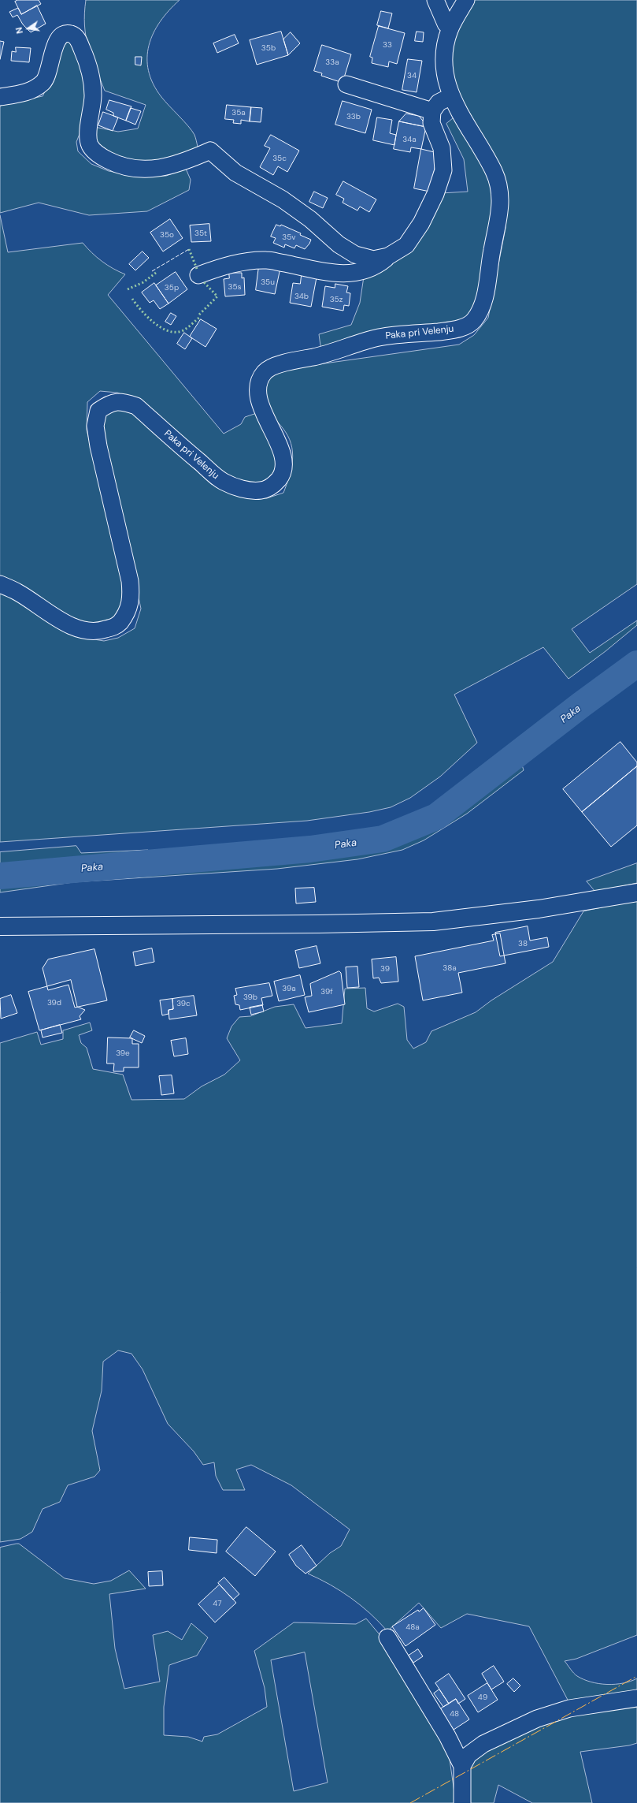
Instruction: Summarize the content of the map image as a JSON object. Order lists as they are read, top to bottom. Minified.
{"streets":{"street":["Paka pri Velenju"]},"water":["Paka"],"house_numbers":["33","35b","33a","34","35a","33b","34a","35c","35t","35o","35v","35u","35s","35p","34b","35z","38","38a","39","39a","39f","39b","39d","39c","39e","47","48a","49","48"],"north":"left"}
